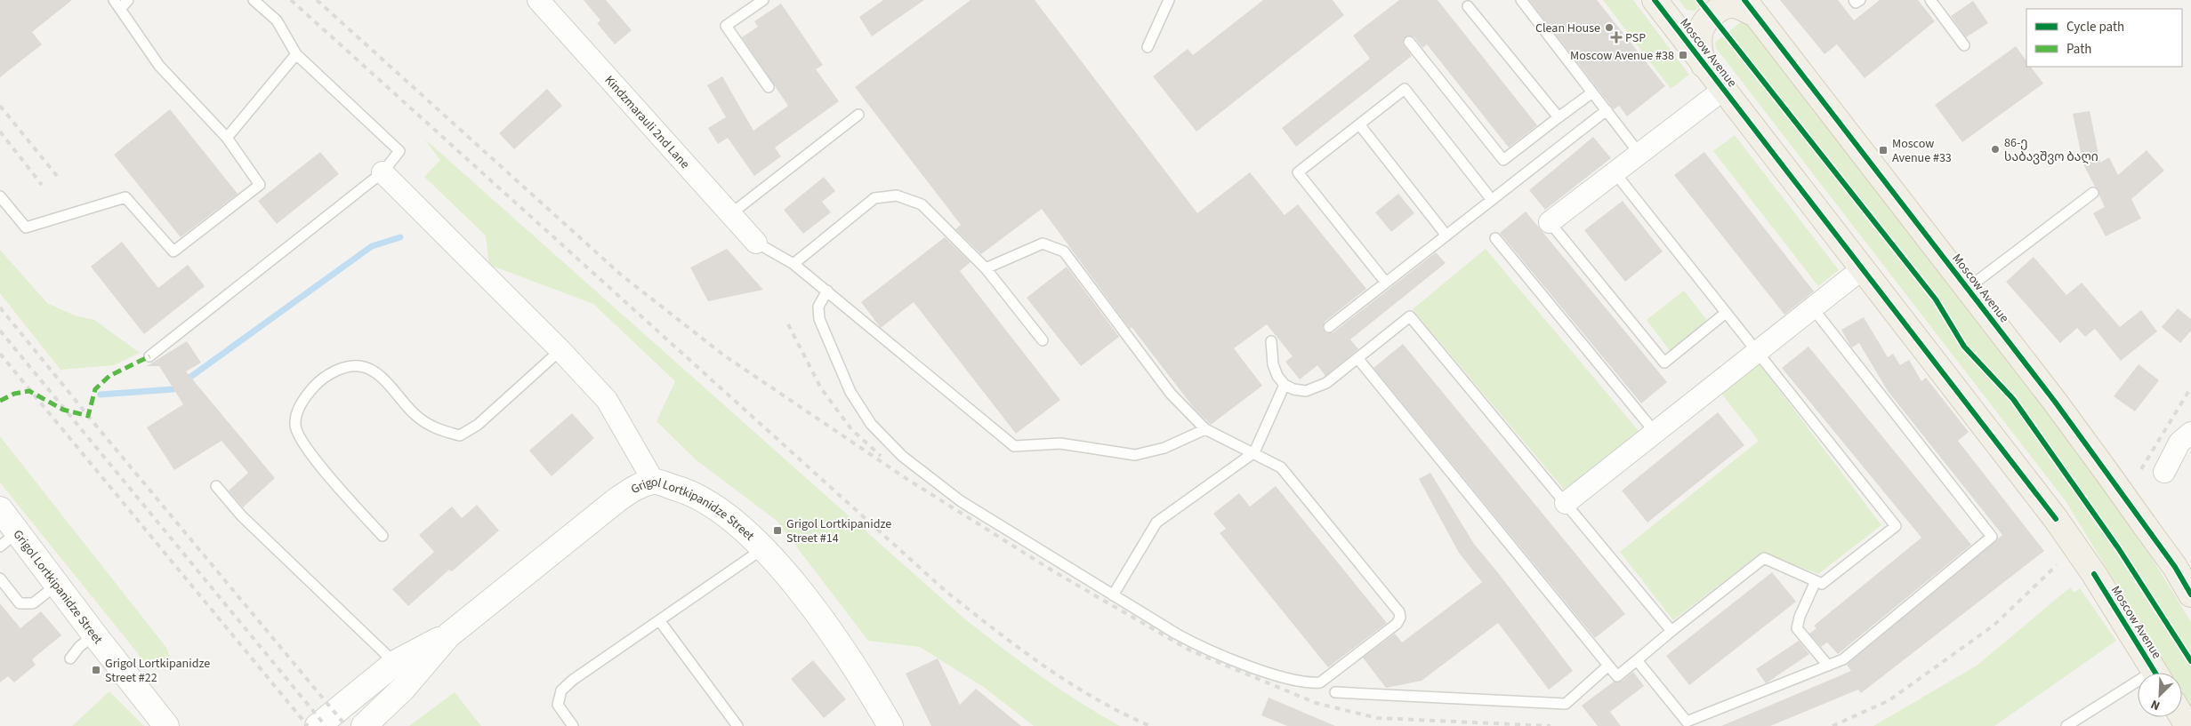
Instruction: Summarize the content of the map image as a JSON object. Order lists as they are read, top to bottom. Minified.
{"streets":{"main road":["Moscow Avenue"],"street":["Kindzmarauli 2nd Lane","Grigol Lortkipanidze Street"]},"places":{"other":["Clean House","86-ე საბავშვო ბაღი"],"health":["PSP"],"transit":["Moscow Avenue #38","Moscow Avenue #33","Grigol Lortkipanidze Street #14","Grigol Lortkipanidze Street #22"]},"legend":["Cycle path","Path"],"north":"bottom left"}
